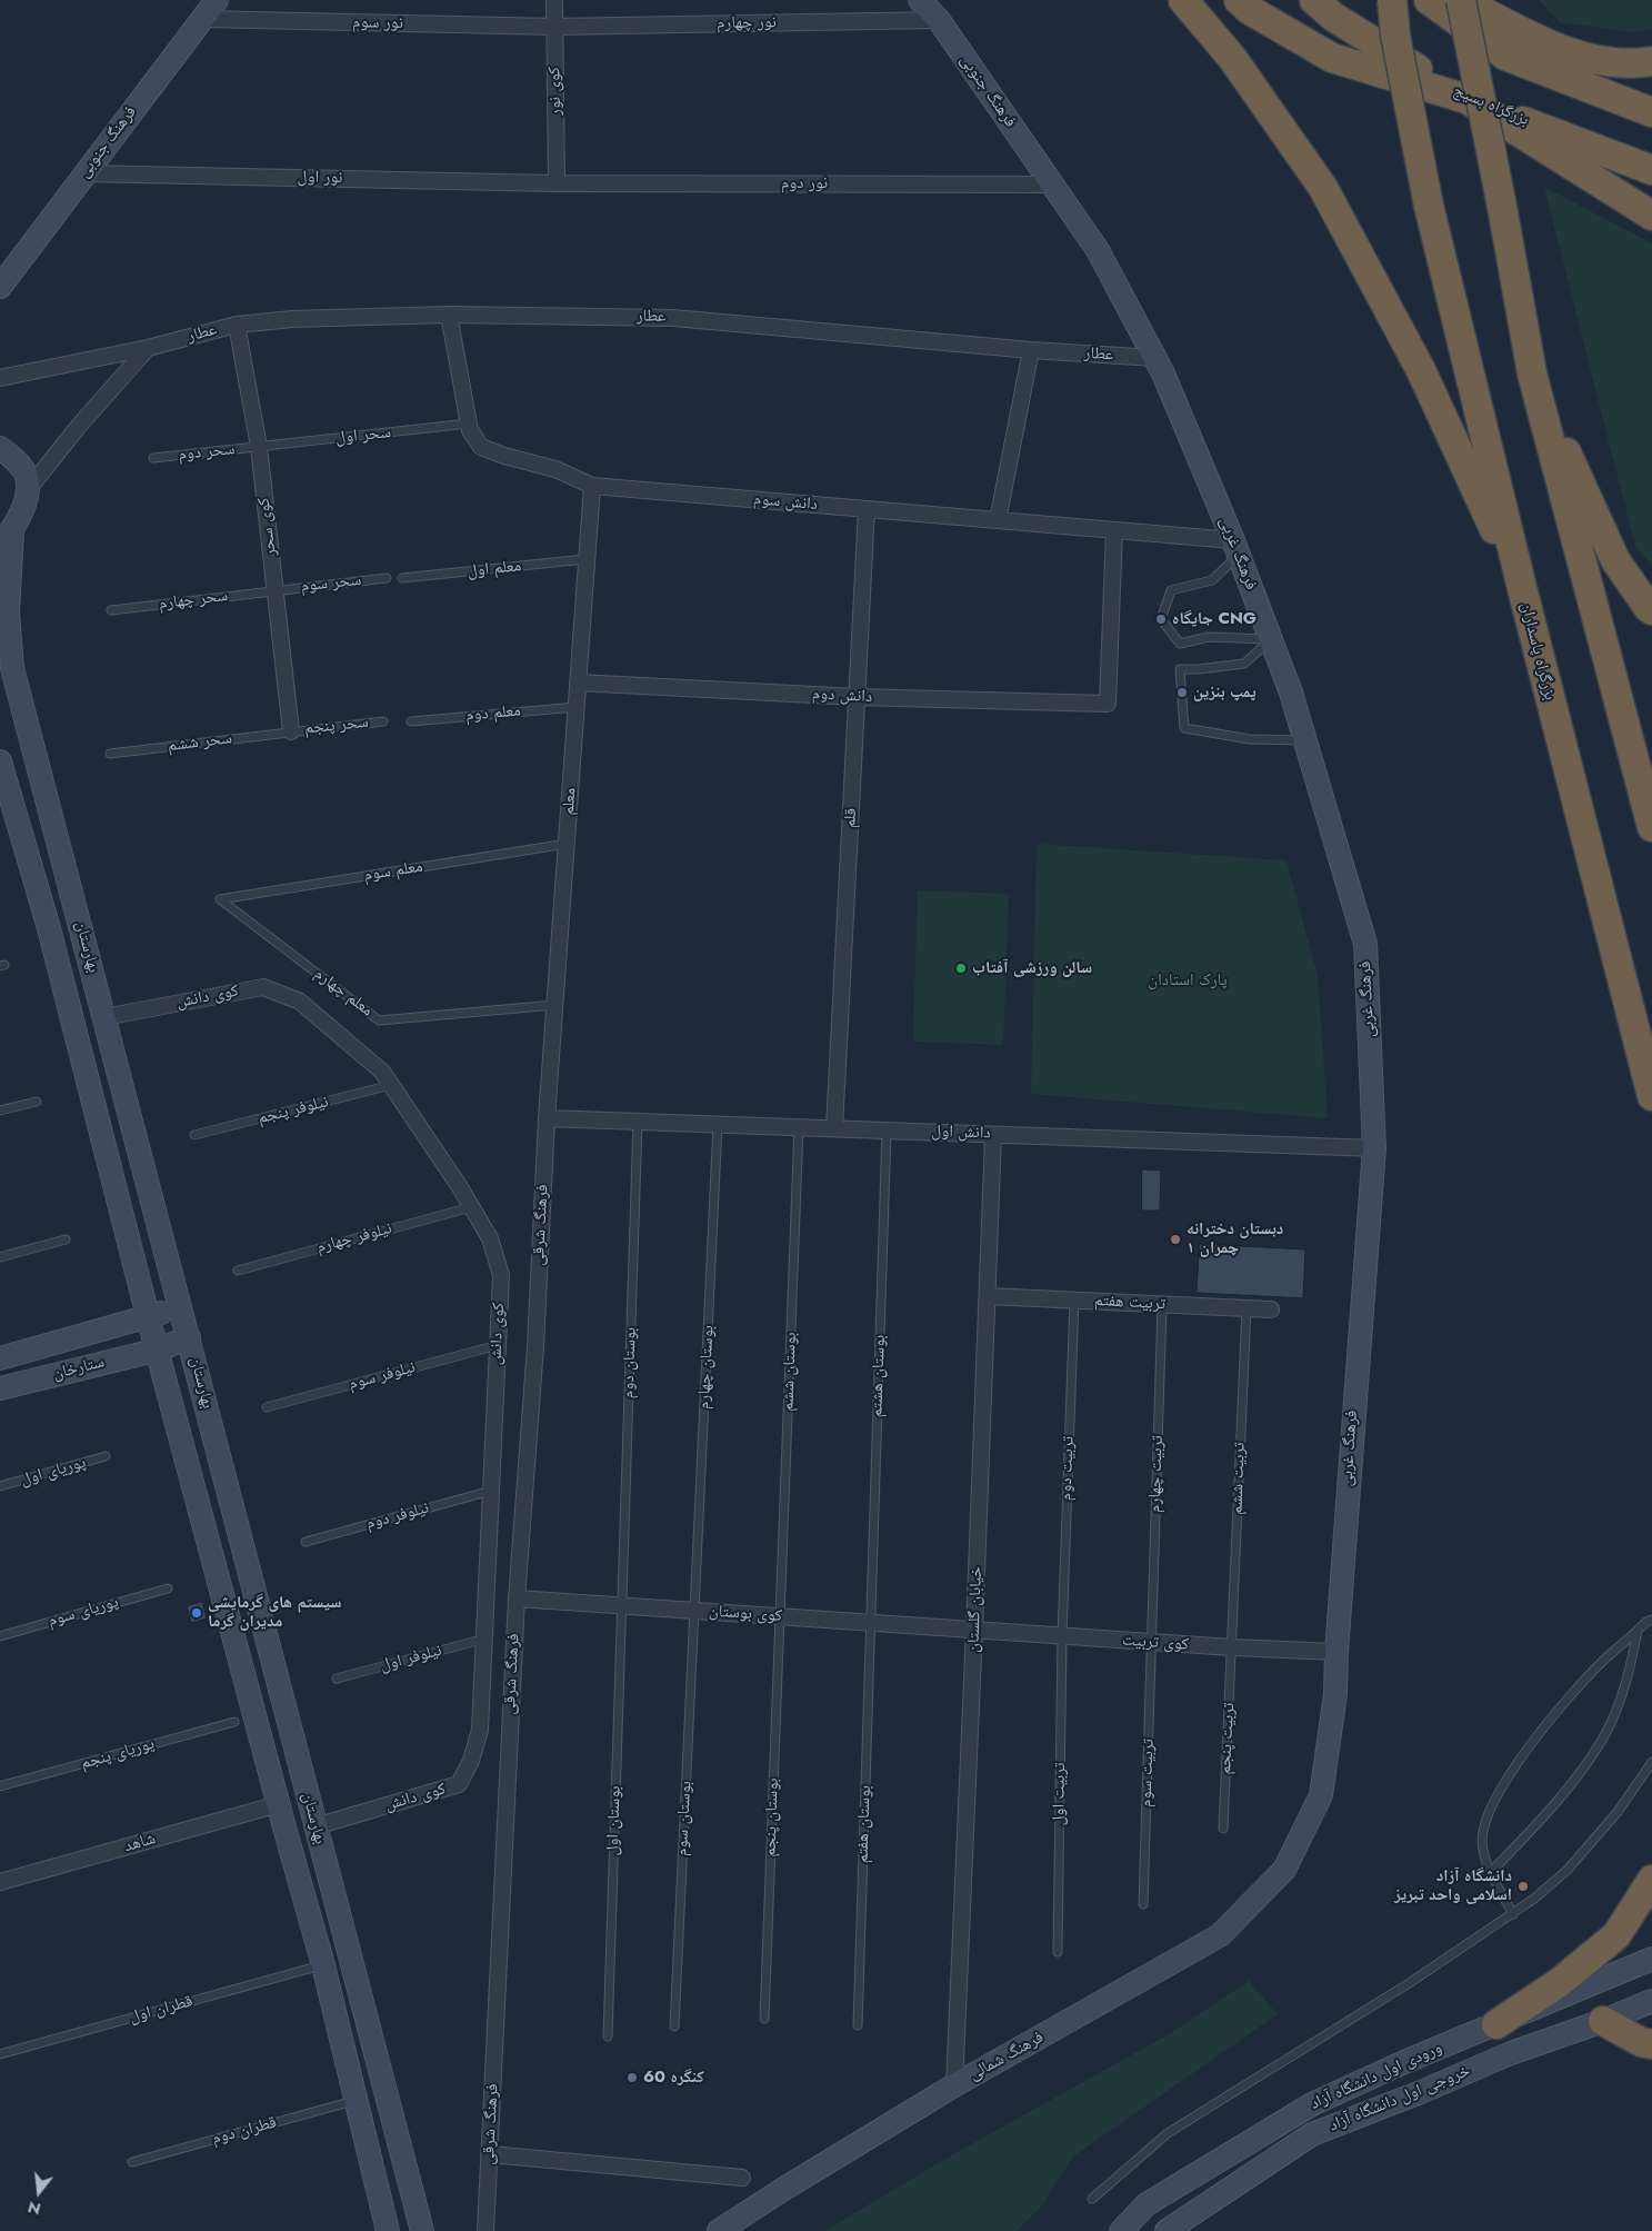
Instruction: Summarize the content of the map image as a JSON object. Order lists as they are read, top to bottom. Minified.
{"streets":{"highway":["بزرگراه بسیج","بزرگراه پاسداران"],"street":["نور سوم","نور چهارم","کوی نور","فرهنگ جنوبی","نور اول","نور دوم","عطار","دانش سوم","کوی سحر","فرهنگ غربی","دانش دوم","معلم","قلم","بهارستان","کوی دانش","دانش اول","فرهنگ شرقی","تربیت هفتم","ستارخان","خیابان گلستان","کوی بوستان","کوی تربیت","شاهد","فرهنگ شمالی","ورودی اول دانشگاه آزاد","خروجی اول دانشگاه آزاد"],"lane":["سحر اول","سحر دوم","معلم اول","سحر سوم","سحر چهارم","معلم دوم","سحر پنجم","سحر ششم","معلم سوم","معلم چهارم","نیلوفر پنجم","نیلوفر چهارم","بوستان دوم","بوستان چهارم","بوستان ششم","نیلوفر سوم","بوستان هشتم","تربیت دوم","پوریای اول","تربیت چهارم","تربیت ششم","نیلوفر دوم","پوریای سوم","نیلوفر اول","تربیت پنجم","پوریای پنجم","تربیت سوم","تربیت اول","بوستان پنجم","بوستان سوم","بوستان اول","بوستان هفتم","قطران اول","قطران دوم"]},"crossings":[["نور سوم","نور چهارم"],["نور سوم","کوی نور"],["نور سوم","فرهنگ جنوبی"],["نور چهارم","کوی نور"],["نور چهارم","فرهنگ جنوبی"],["کوی نور","نور اول"],["کوی نور","نور دوم"],["فرهنگ جنوبی","نور اول"],["فرهنگ جنوبی","نور دوم"],["فرهنگ جنوبی","فرهنگ غربی"],["نور اول","نور دوم"],["نور دوم","فرهنگ غربی"],["عطار","دانش سوم"],["عطار","کوی سحر"],["عطار","فرهنگ غربی"],["سحر اول","سحر دوم"],["سحر اول","دانش سوم"],["سحر اول","کوی سحر"],["سحر دوم","کوی سحر"],["دانش سوم","فرهنگ غربی"],["دانش سوم","دانش دوم"],["دانش سوم","معلم"],["دانش سوم","قلم"],["کوی سحر","سحر سوم"],["کوی سحر","سحر چهارم"],["کوی سحر","سحر پنجم"],["کوی سحر","سحر ششم"],["فرهنگ غربی","دانش اول"],["فرهنگ غربی","کوی تربیت"],["فرهنگ غربی","فرهنگ شمالی"],["معلم اول","معلم"],["سحر سوم","سحر چهارم"],["دانش دوم","معلم"],["دانش دوم","قلم"],["معلم دوم","معلم"],["سحر پنجم","سحر ششم"],["معلم","معلم سوم"],["معلم","معلم چهارم"],["معلم","دانش اول"],["معلم","فرهنگ شرقی"],["قلم","دانش اول"],["معلم سوم","معلم چهارم"],["بهارستان","کوی دانش"],["بهارستان","ستارخان"],["بهارستان","شاهد"],["بهارستان","قطران اول"],["بهارستان","قطران دوم"],["کوی دانش","نیلوفر پنجم"],["کوی دانش","نیلوفر چهارم"],["کوی دانش","نیلوفر سوم"],["کوی دانش","نیلوفر دوم"],["کوی دانش","نیلوفر اول"],["دانش اول","فرهنگ شرقی"],["دانش اول","بوستان دوم"],["دانش اول","بوستان چهارم"],["دانش اول","بوستان ششم"],["دانش اول","بوستان هشتم"],["دانش اول","خیابان گلستان"],["فرهنگ شرقی","کوی بوستان"],["تربیت هفتم","تربیت دوم"],["تربیت هفتم","تربیت چهارم"],["تربیت هفتم","تربیت ششم"],["تربیت هفتم","خیابان گلستان"],["بوستان دوم","کوی بوستان"],["بوستان دوم","بوستان اول"],["بوستان چهارم","کوی بوستان"],["بوستان چهارم","بوستان سوم"],["بوستان ششم","کوی بوستان"],["بوستان ششم","بوستان پنجم"],["بوستان هشتم","کوی بوستان"],["بوستان هشتم","بوستان هفتم"],["تربیت دوم","کوی تربیت"],["تربیت دوم","تربیت اول"],["تربیت چهارم","کوی تربیت"],["تربیت چهارم","تربیت سوم"],["تربیت ششم","کوی تربیت"],["تربیت ششم","تربیت پنجم"],["خیابان گلستان","کوی بوستان"],["خیابان گلستان","کوی تربیت"],["خیابان گلستان","فرهنگ شمالی"],["کوی بوستان","کوی تربیت"],["کوی بوستان","بوستان پنجم"],["کوی بوستان","بوستان سوم"],["کوی بوستان","بوستان اول"],["کوی بوستان","بوستان هفتم"],["کوی تربیت","تربیت پنجم"],["کوی تربیت","تربیت سوم"],["کوی تربیت","تربیت اول"]],"parks":["پارک استادان"],"places":["جایگاه CNG","پمپ بنزین","سالن ورزشی آفتاب","دبستان دخترانه چمران ۱","سیستم های گرمایشی مدیران گرما","دانشگاه آزاد اسلامی واحد تبریز","کنگره 60"],"north":"bottom"}
